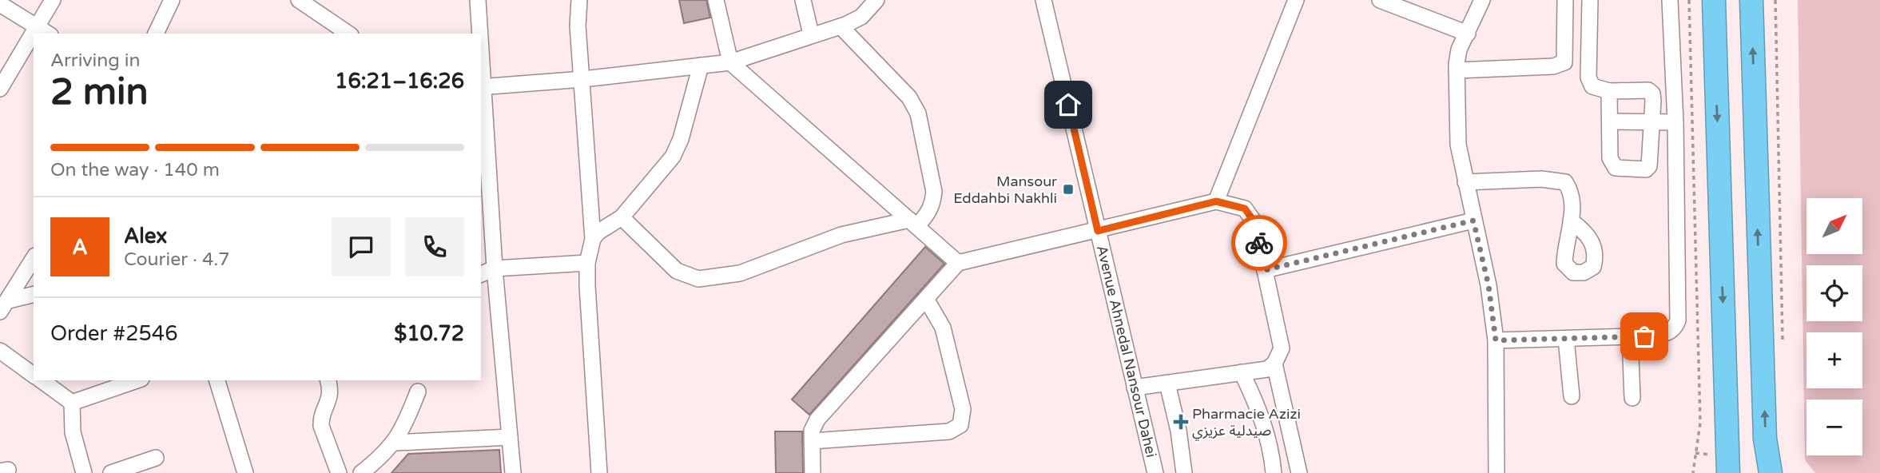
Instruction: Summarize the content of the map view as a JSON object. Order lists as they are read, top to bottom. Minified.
{"streets":{"street":["Avenue Ahnedal Nansour Dahei"]},"places":{"transit":["Mansour Eddahbi Nakhli"],"health":["Pharmacie Azizi صيدلية عزيزي"]},"north":"top right","page":{"heading":["2 min","Arriving in","16:21–16:26"],"panel":["Alex","Courier · 4.7","Order #2546","$10.72"],"bar":"On the way · 140 m","map_buttons":["+","−"],"round":"A"}}
